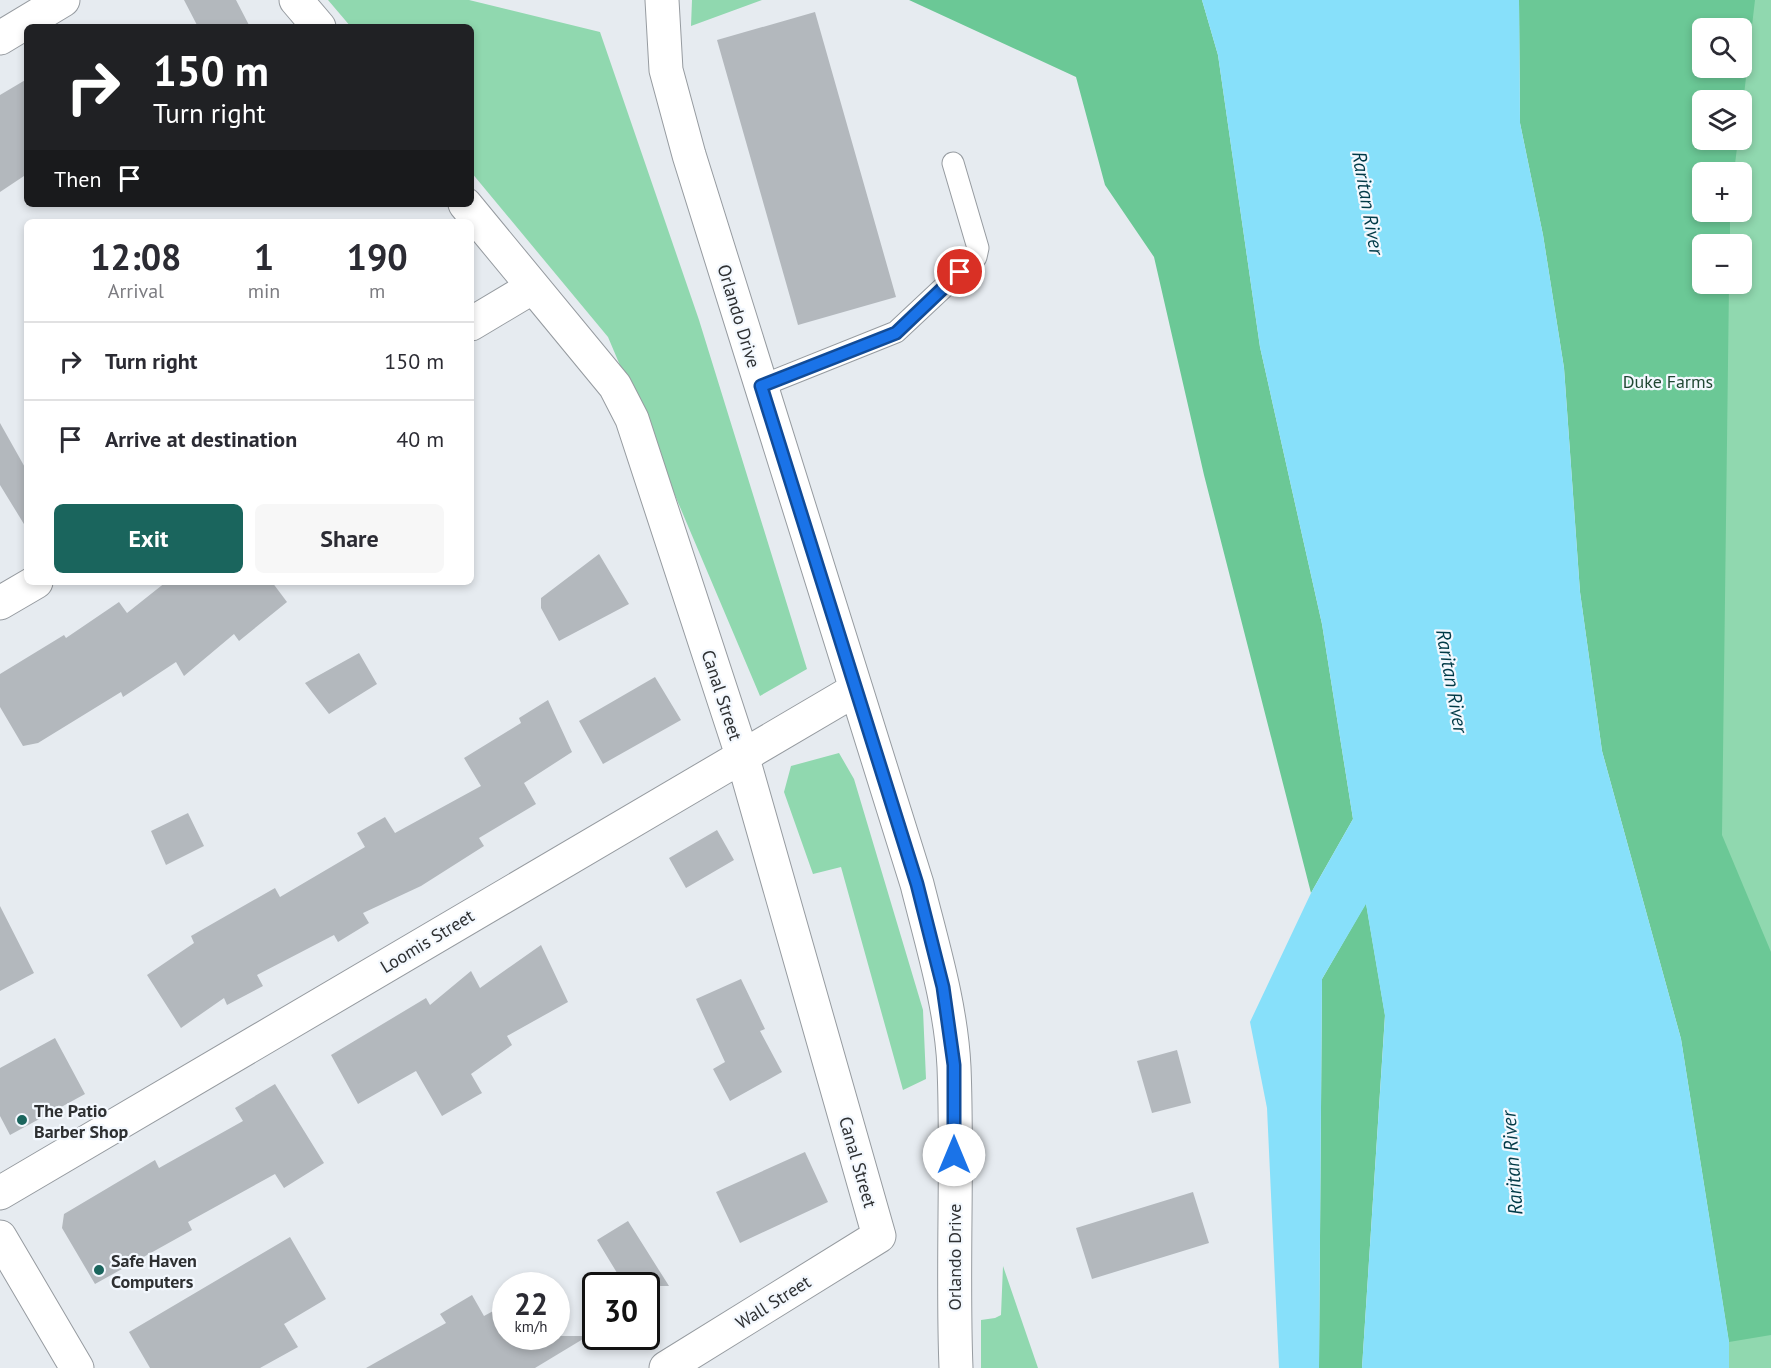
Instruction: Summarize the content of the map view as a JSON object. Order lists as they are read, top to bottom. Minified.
{"streets":{"street":["Orlando Drive","Canal Street","Loomis Street","Wall Street"]},"crossings":[["Orlando Drive","Loomis Street"],["Canal Street","Loomis Street"],["Canal Street","Wall Street"]],"water":["Raritan River"],"parks":["Duke Farms"],"places":["The Patio Barber Shop","Safe Haven Computers"],"page":{"map_buttons":["+","−"],"turn":["150 m","Turn right"],"then":"Then","eta":["12:08","Arrival","1","min","190","m"],"list":[{"name":"Turn right","value":"150 m"},{"name":"Arrive at destination","value":"40 m"}],"buttons":["Exit","Share"],"speed":"22 km/h","limit":"30"}}
